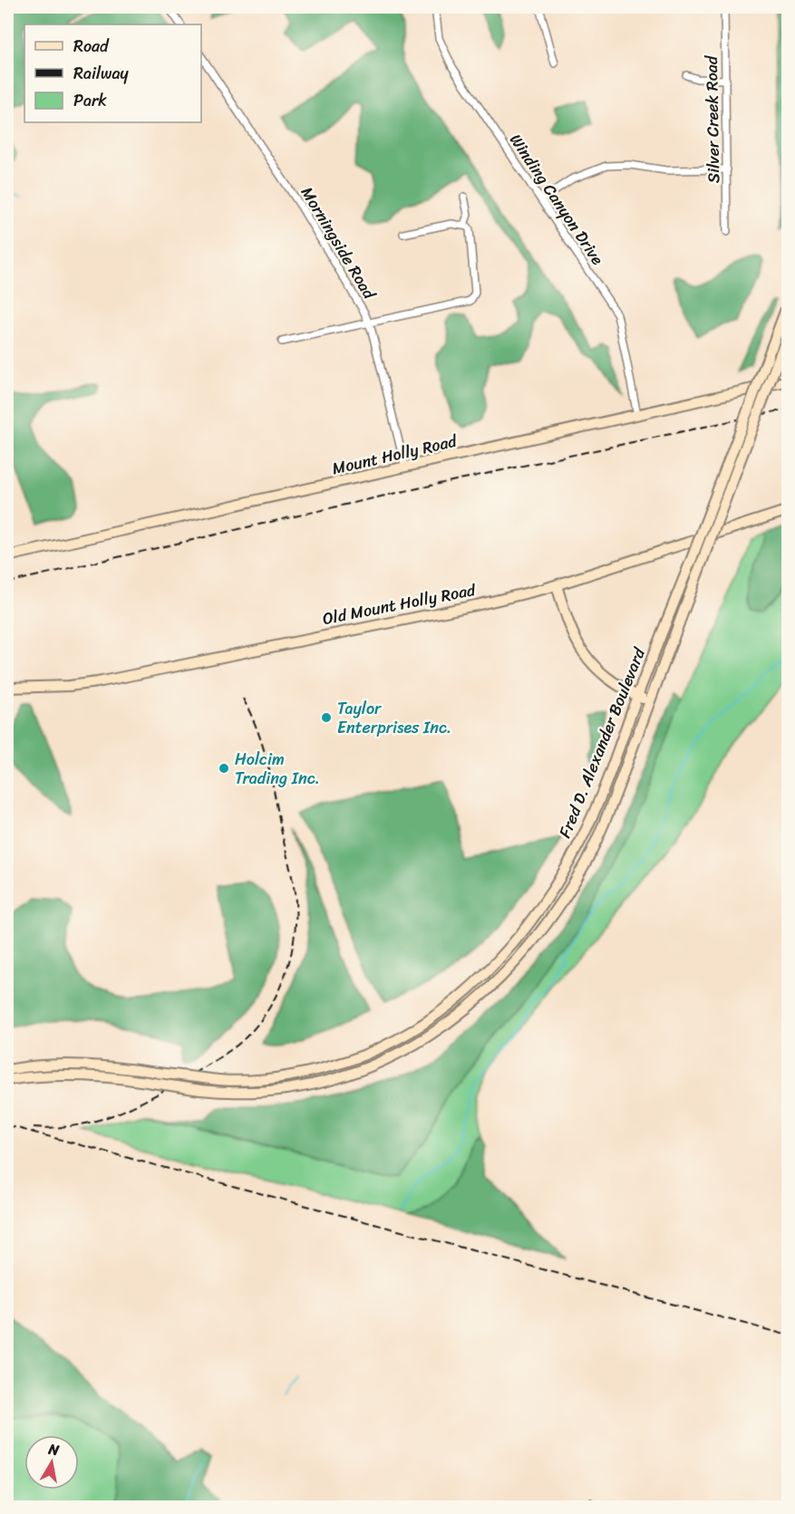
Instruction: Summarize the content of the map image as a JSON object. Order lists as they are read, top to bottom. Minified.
{"streets":{"main road":["Mount Holly Road","Old Mount Holly Road","Fred D. Alexander Boulevard"],"street":["Silver Creek Road","Winding Canyon Drive","Morningside Road"]},"crossings":[["Winding Canyon Drive","Mount Holly Road"],["Morningside Road","Mount Holly Road"]],"places":["Taylor Enterprises Inc.","Holcim Trading Inc."],"legend":["Road","Railway","Park"],"north":"top"}
